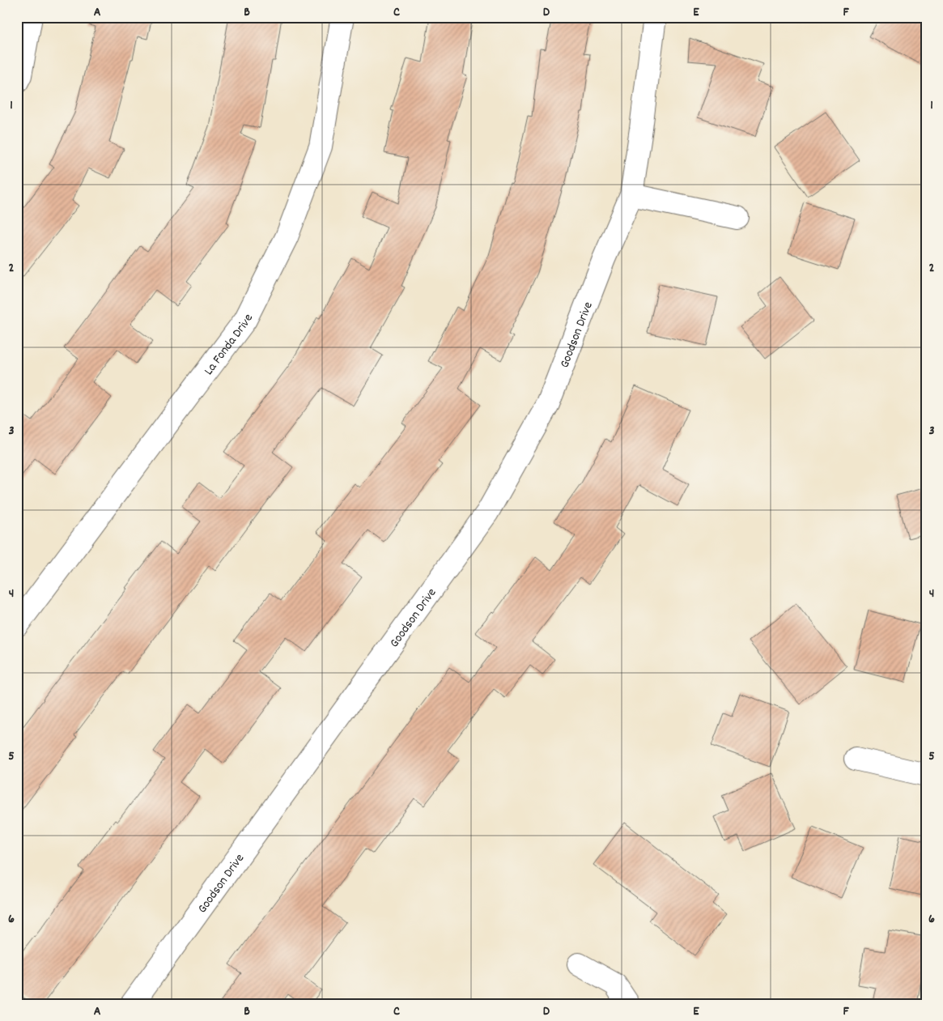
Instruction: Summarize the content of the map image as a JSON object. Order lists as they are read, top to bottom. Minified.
{"streets":{"street":["Goodson Drive","La Fonda Drive"]},"grid":{"columns":["A","B","C","D","E","F"],"rows":["1","2","3","4","5","6"]}}
